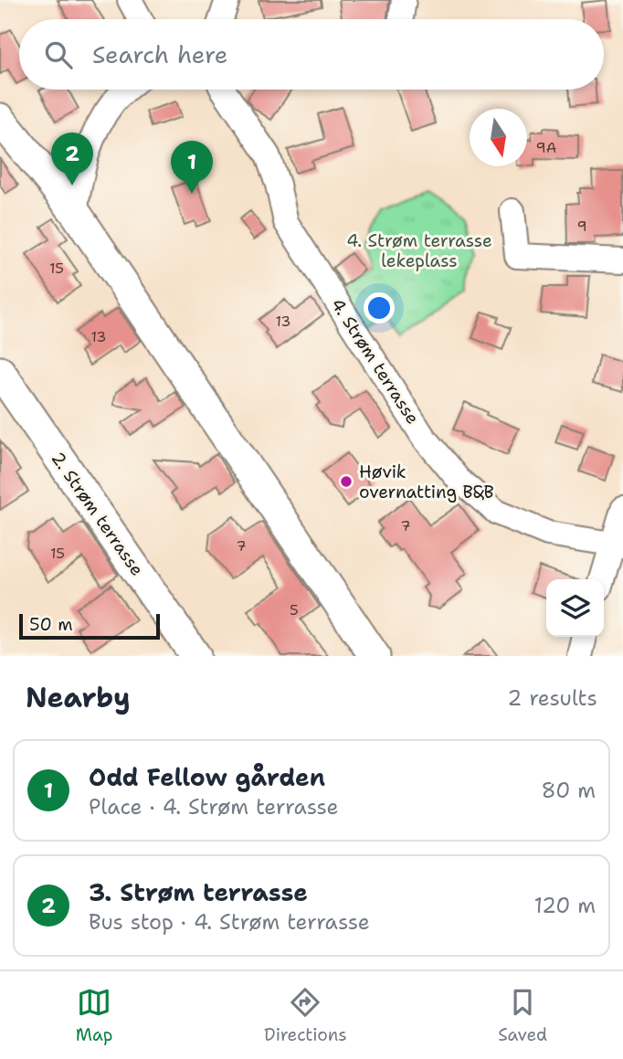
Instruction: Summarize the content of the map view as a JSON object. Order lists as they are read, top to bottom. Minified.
{"streets":{"main road":["2. Strøm terrasse"],"street":["4. Strøm terrasse"]},"parks":["4. Strøm terrasse lekeplass"],"places":["Høvik overnatting B&B"],"house_numbers":["9A","9","15","13","13","7","7","15","5"],"scale_bar":"50 m","north":"bottom","page":{"search":"Search here","pins":["2","1"],"scale":"50 m","heading":["Nearby","2 results"],"list":[{"mark":"1","name":"Odd Fellow gården","note":"Place · 4. Strøm terrasse","value":"80 m"},{"mark":"2","name":"3. Strøm terrasse","note":"Bus stop · 4. Strøm terrasse","value":"120 m"}],"nav":["Map","Directions","Saved"]}}
